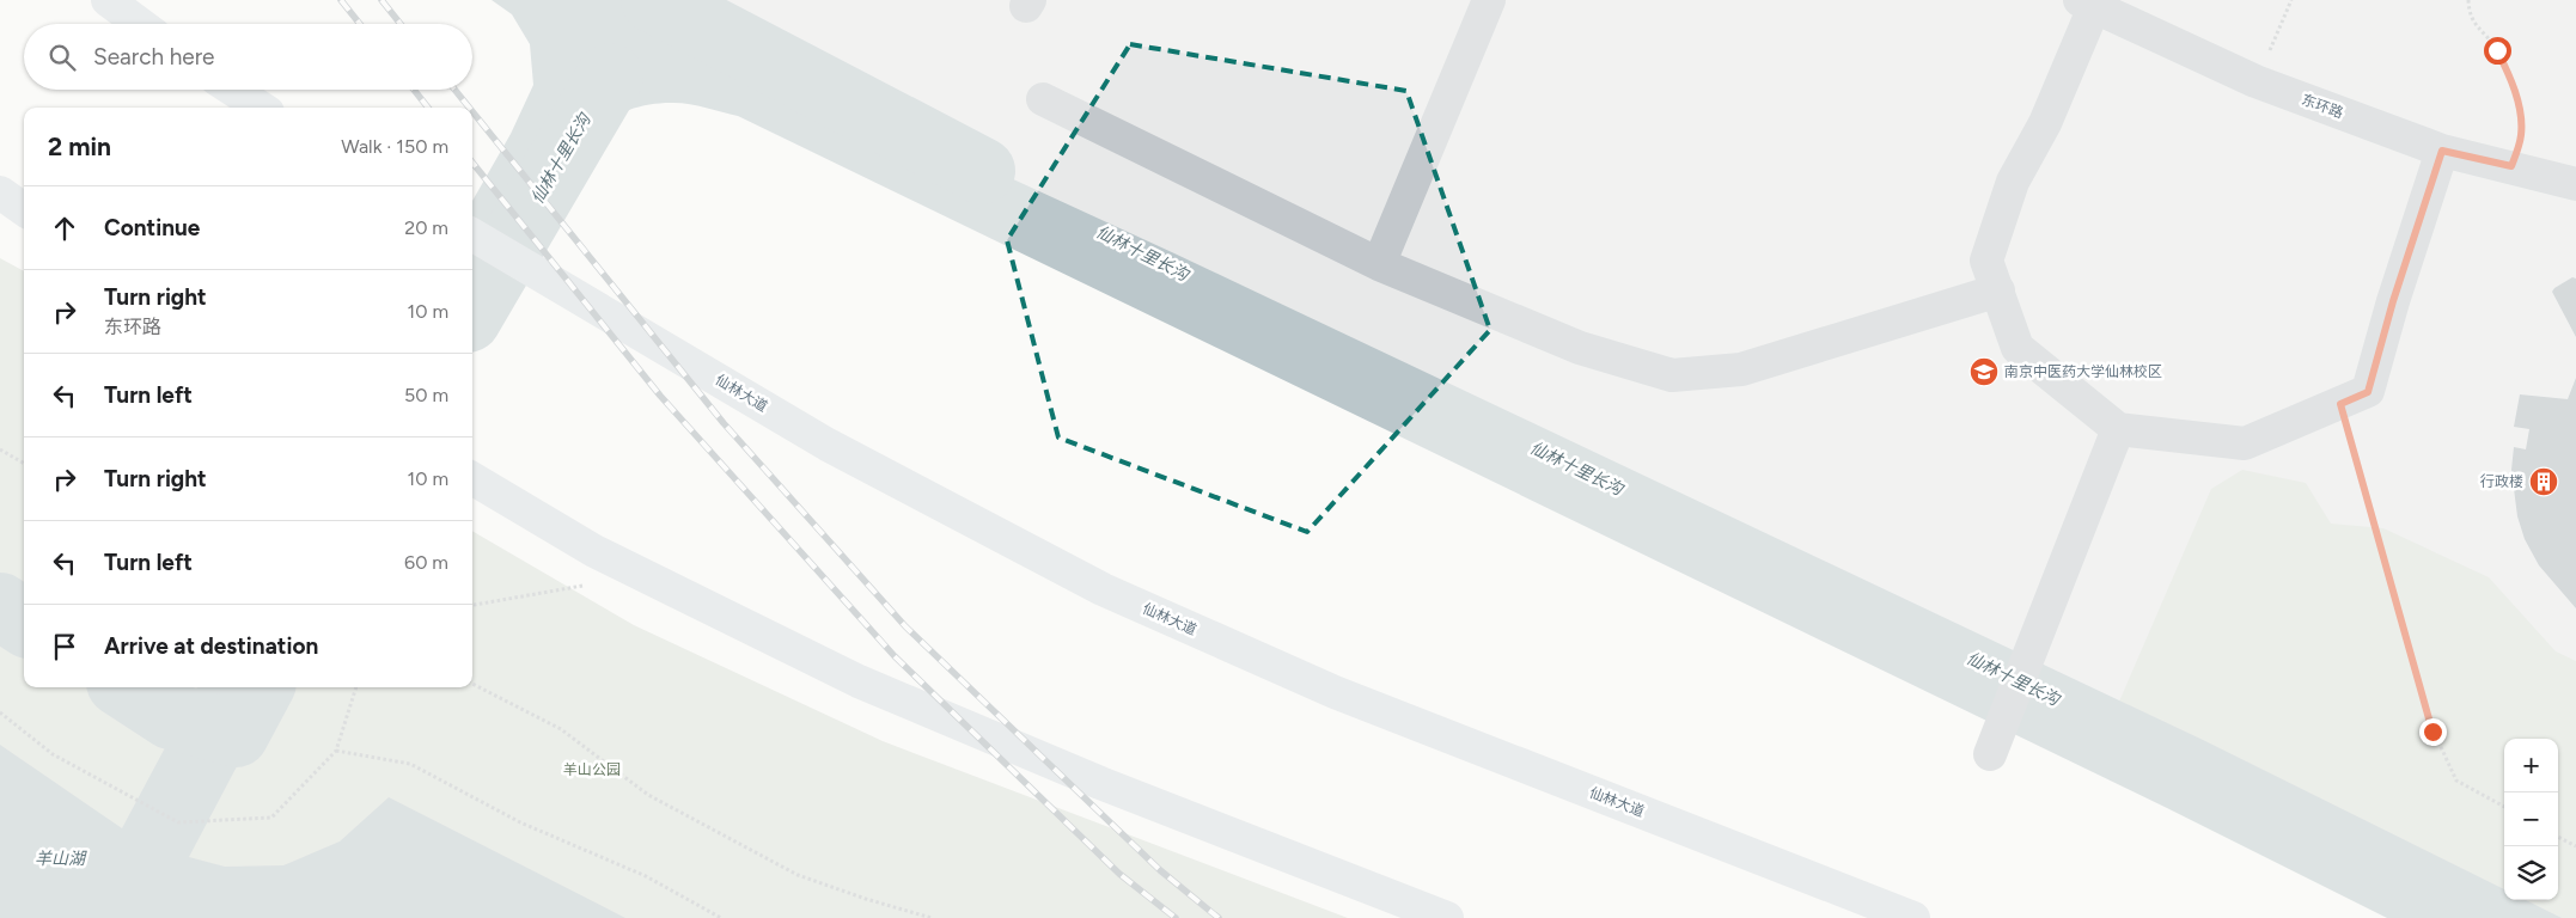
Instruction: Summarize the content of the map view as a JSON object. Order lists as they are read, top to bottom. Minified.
{"streets":{"main road":["仙林大道"],"lane":["东环路"]},"water":["仙林十里长沟","羊山湖"],"parks":["羊山公园"],"places":{"school or university":["南京中医药大学仙林校区"],"building":["行政楼"]},"page":{"search":"Search here","heading":["2 min","Walk · 150 m"],"list":[["Continue","20 m"],["Turn right","东环路","10 m"],["Turn left","50 m"],["Turn right","10 m"],["Turn left","60 m"],"Arrive at destination"],"map_buttons":["+","−"]}}
